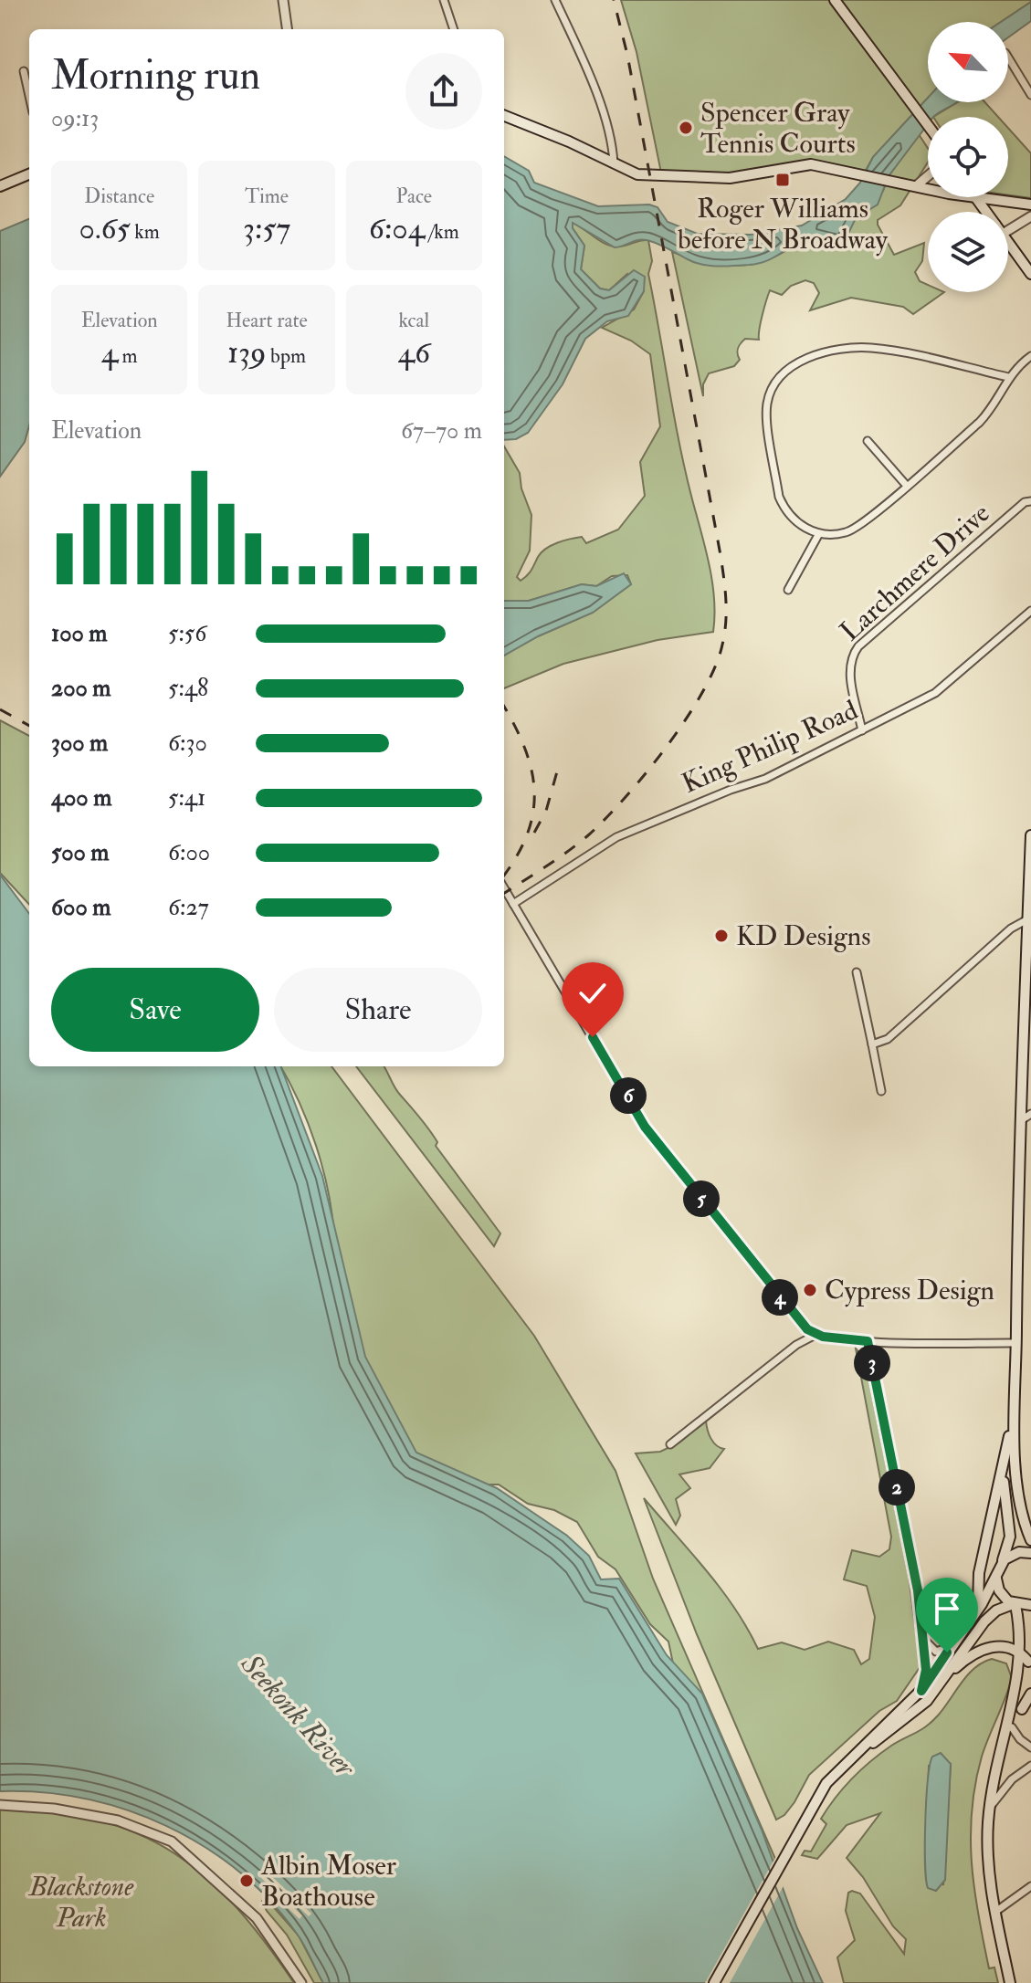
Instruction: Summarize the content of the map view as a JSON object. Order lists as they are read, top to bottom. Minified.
{"streets":{"street":["Larchmere Drive","King Philip Road"]},"crossings":[["Larchmere Drive","King Philip Road"]],"water":["Seekonk River"],"parks":["Blackstone Park"],"places":{"other":["Spencer Gray Tennis Courts","KD Designs","Cypress Design","Albin Moser Boathouse"],"transit":["Roger Williams before N Broadway"]},"north":"top left","page":{"heading":["Morning run","09:13"],"stats":[["Distance","0.65 km"],["Time","3:57"],["Pace","6:04 /km"],["Elevation","4 m"],["Heart rate","139 bpm"],["kcal","46"]],"chart":["Elevation","67–70 m"],"list":[{"name":"100 m","note":"5:56"},{"name":"200 m","note":"5:48"},{"name":"300 m","note":"6:30"},{"name":"400 m","note":"5:41"},{"name":"500 m","note":"6:00"},{"name":"600 m","note":"6:27"}],"buttons":["Save","Share"],"pins":["6","5","4","3","2"]}}
